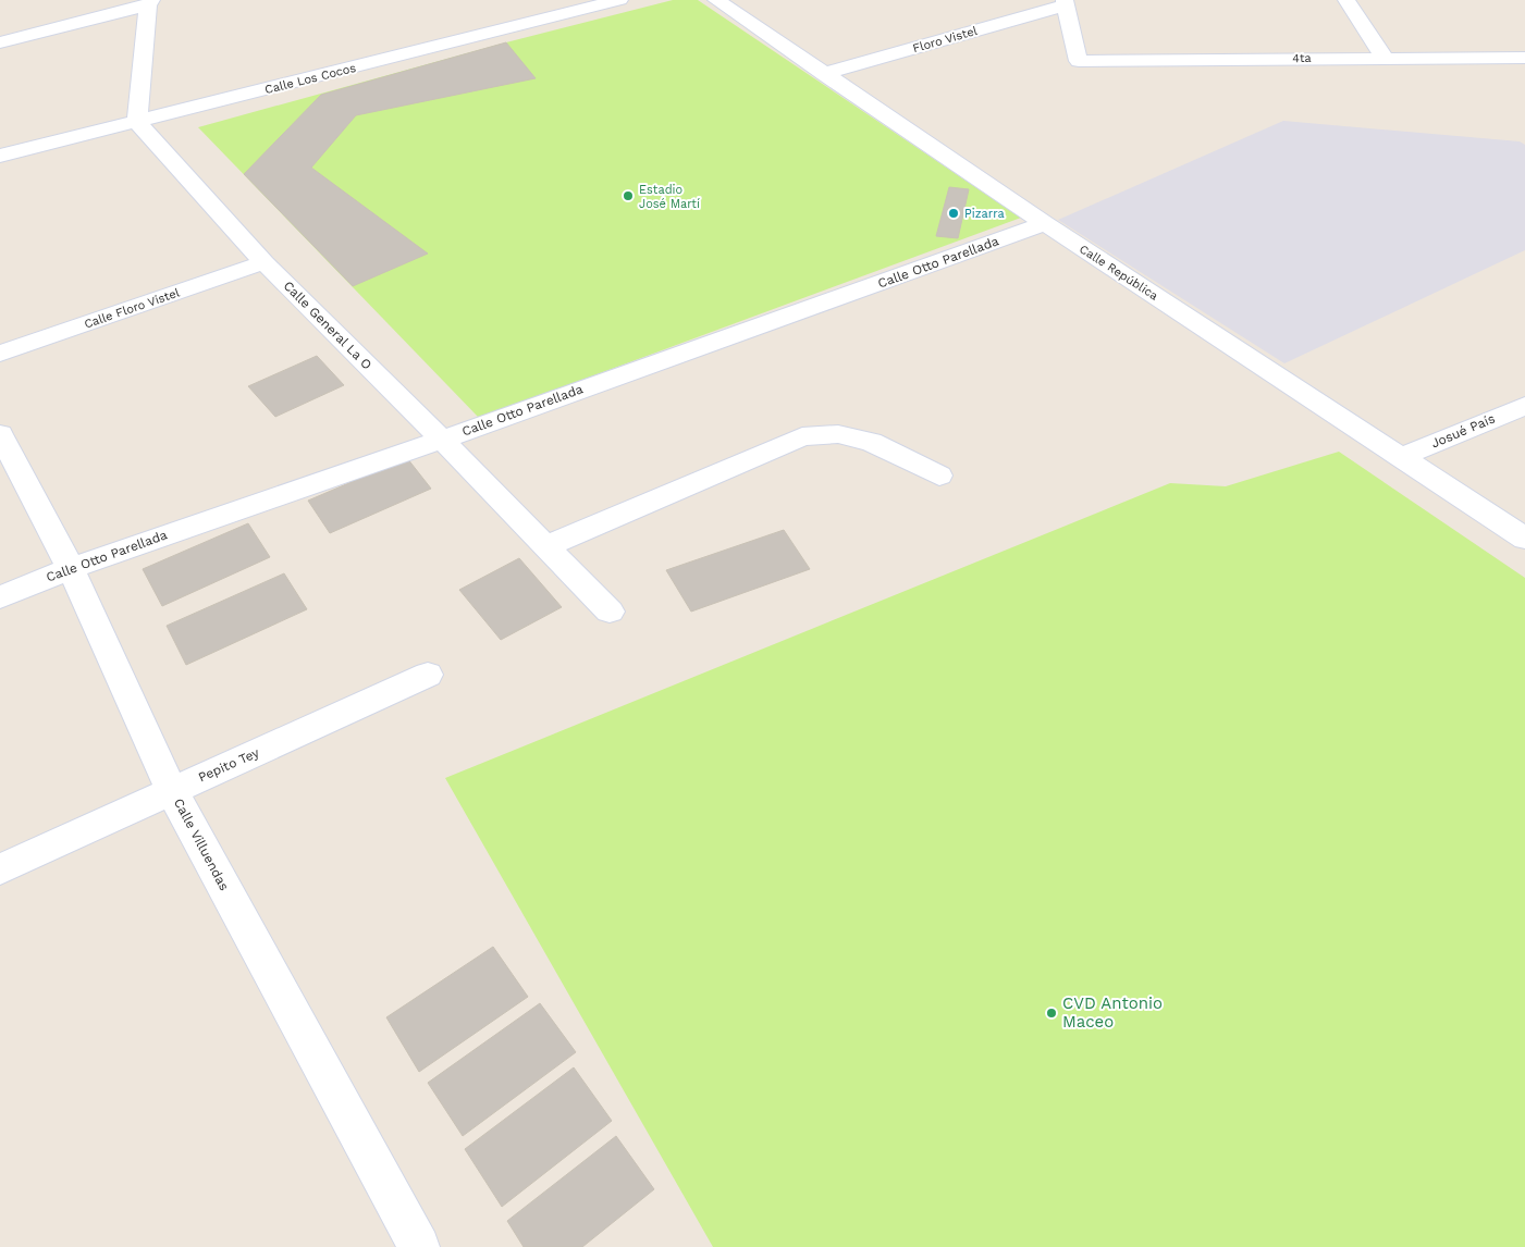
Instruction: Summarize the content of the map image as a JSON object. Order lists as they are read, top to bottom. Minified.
{"streets":{"street":["Floro Vistel","4ta","Calle Los Cocos","Calle Otto Parellada","Calle República","Calle Floro Vistel","Calle General La O","Josué País","Pepito Tey","Calle Villuendas"]},"crossings":[["Floro Vistel","4ta"],["Floro Vistel","Calle República"],["Calle Los Cocos","Calle General La O"],["Calle Otto Parellada","Calle República"],["Calle Otto Parellada","Calle General La O"],["Calle Otto Parellada","Calle Villuendas"],["Calle República","Josué País"],["Calle Floro Vistel","Calle General La O"],["Pepito Tey","Calle Villuendas"]],"places":["Estadio José Martí","Pizarra","CVD Antonio Maceo"]}
